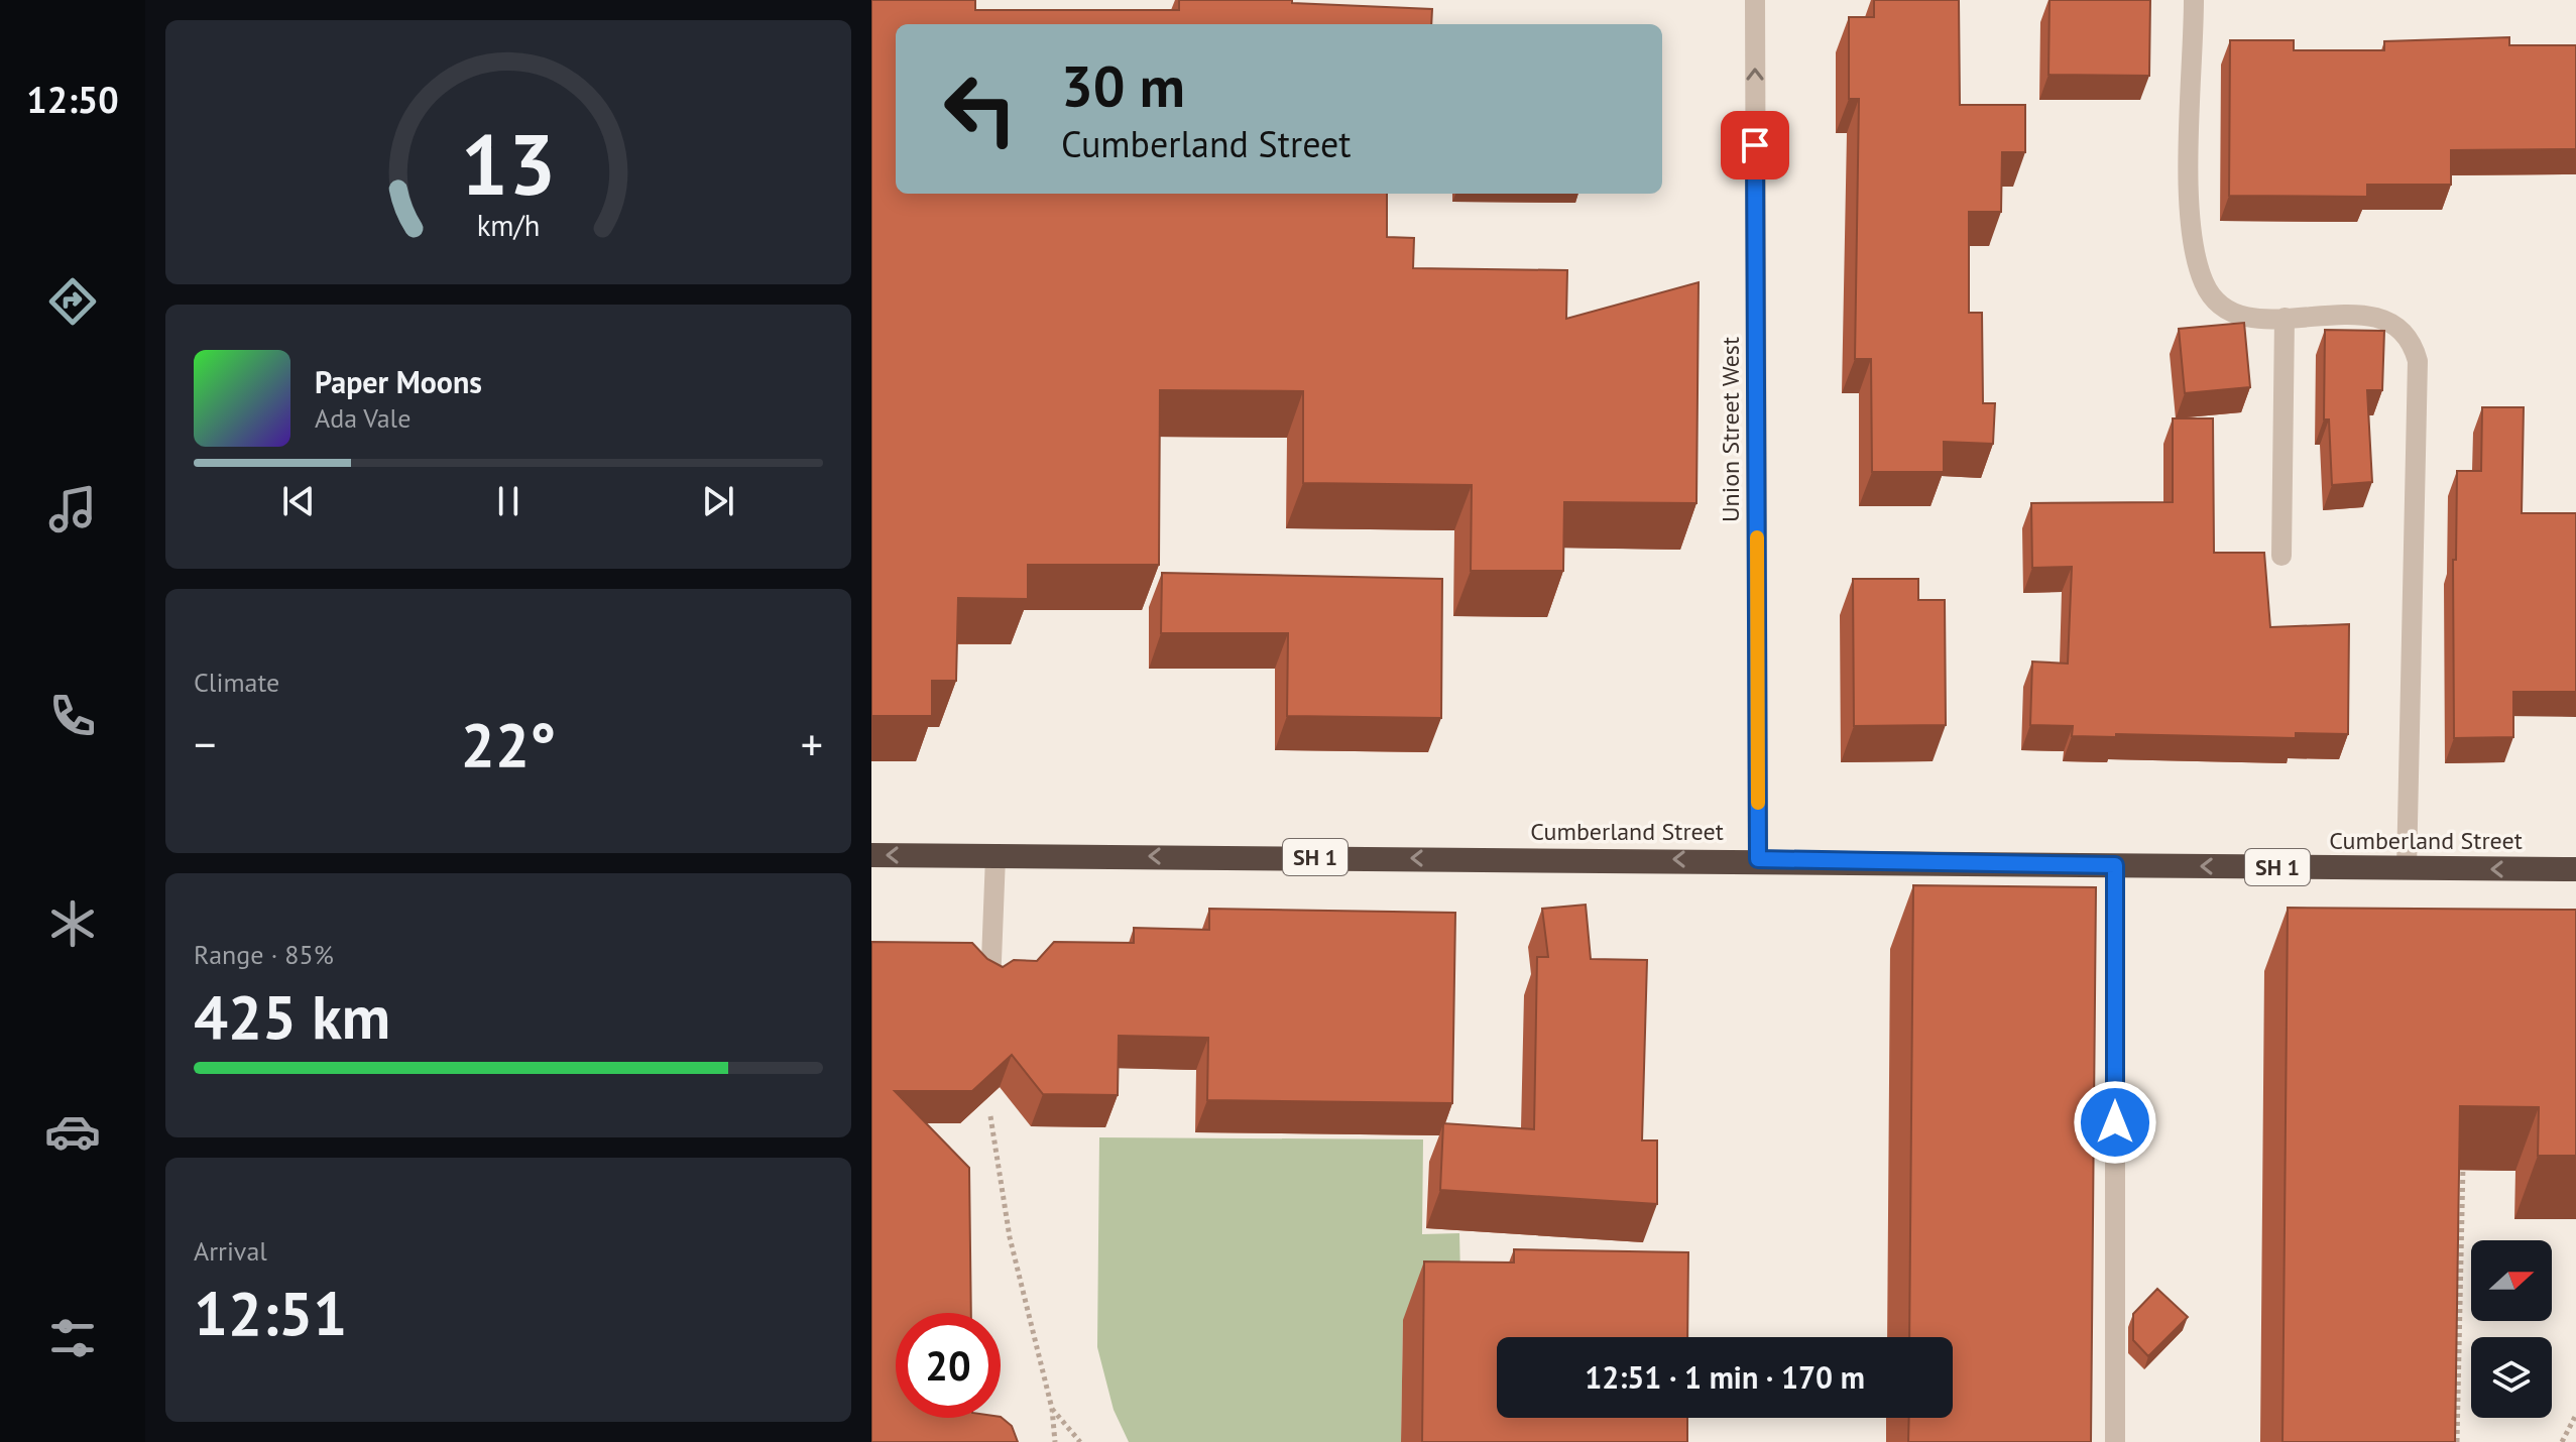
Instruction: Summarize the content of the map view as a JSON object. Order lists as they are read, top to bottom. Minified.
{"streets":{"highway":["Cumberland Street","SH 1"],"street":["Union Street West"]},"crossings":[["Union Street West","Cumberland Street"]],"one_way":["Union Street West","Cumberland Street"],"north":"right","page":{"tabs":"12:50","turn":["30 m","Cumberland Street"],"song":["Paper Moons","Ada Vale"],"tile":["Climate",["Range · 85%","425 km"],["Arrival","12:51"]],"heat":["−","22°","+"],"limit":"20","trip":"12:51 · 1 min · 170 m","gauge":["13","km/h"]}}
